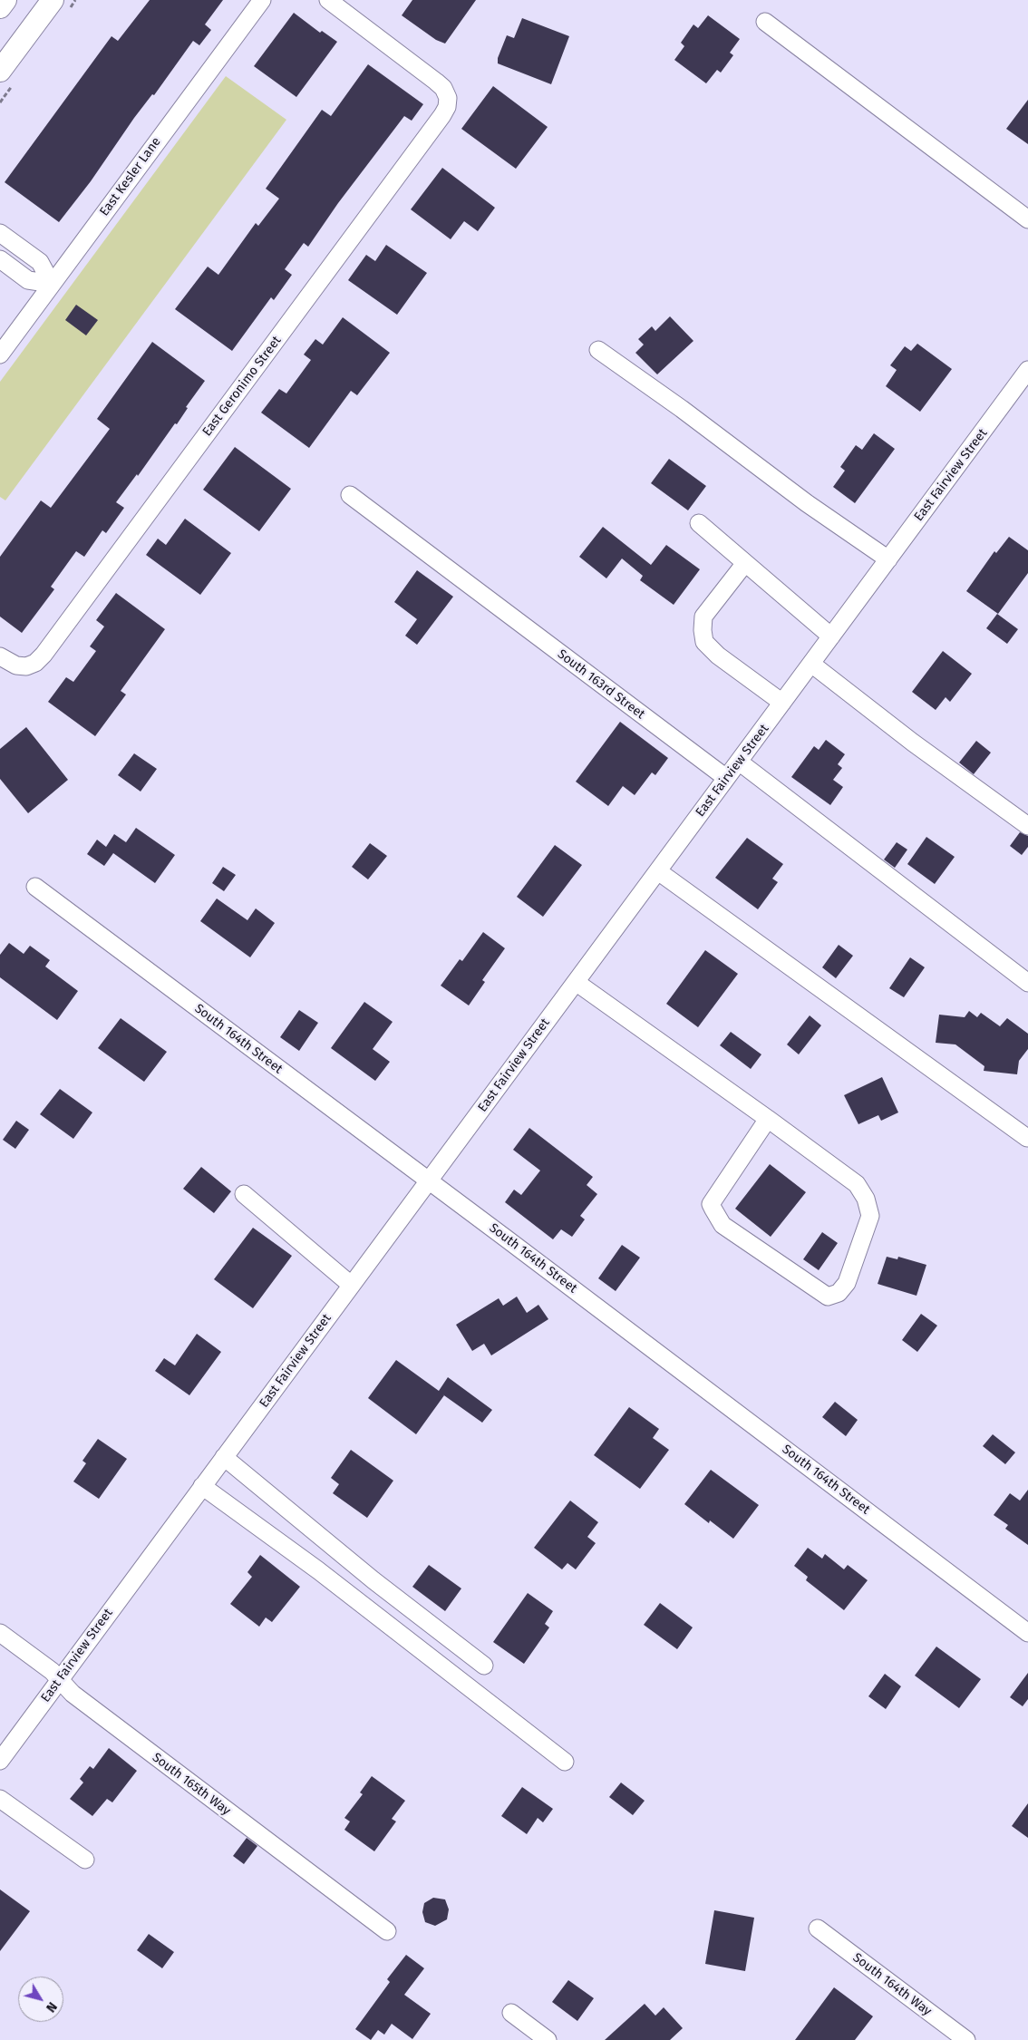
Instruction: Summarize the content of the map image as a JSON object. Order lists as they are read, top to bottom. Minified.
{"streets":{"street":["East Kesler Lane","East Geronimo Street","East Fairview Street","South 163rd Street","South 164th Street","South 165th Way","South 164th Way"]},"crossings":[["East Fairview Street","South 163rd Street"],["East Fairview Street","South 164th Street"],["East Fairview Street","South 165th Way"]],"north":"bottom right"}
